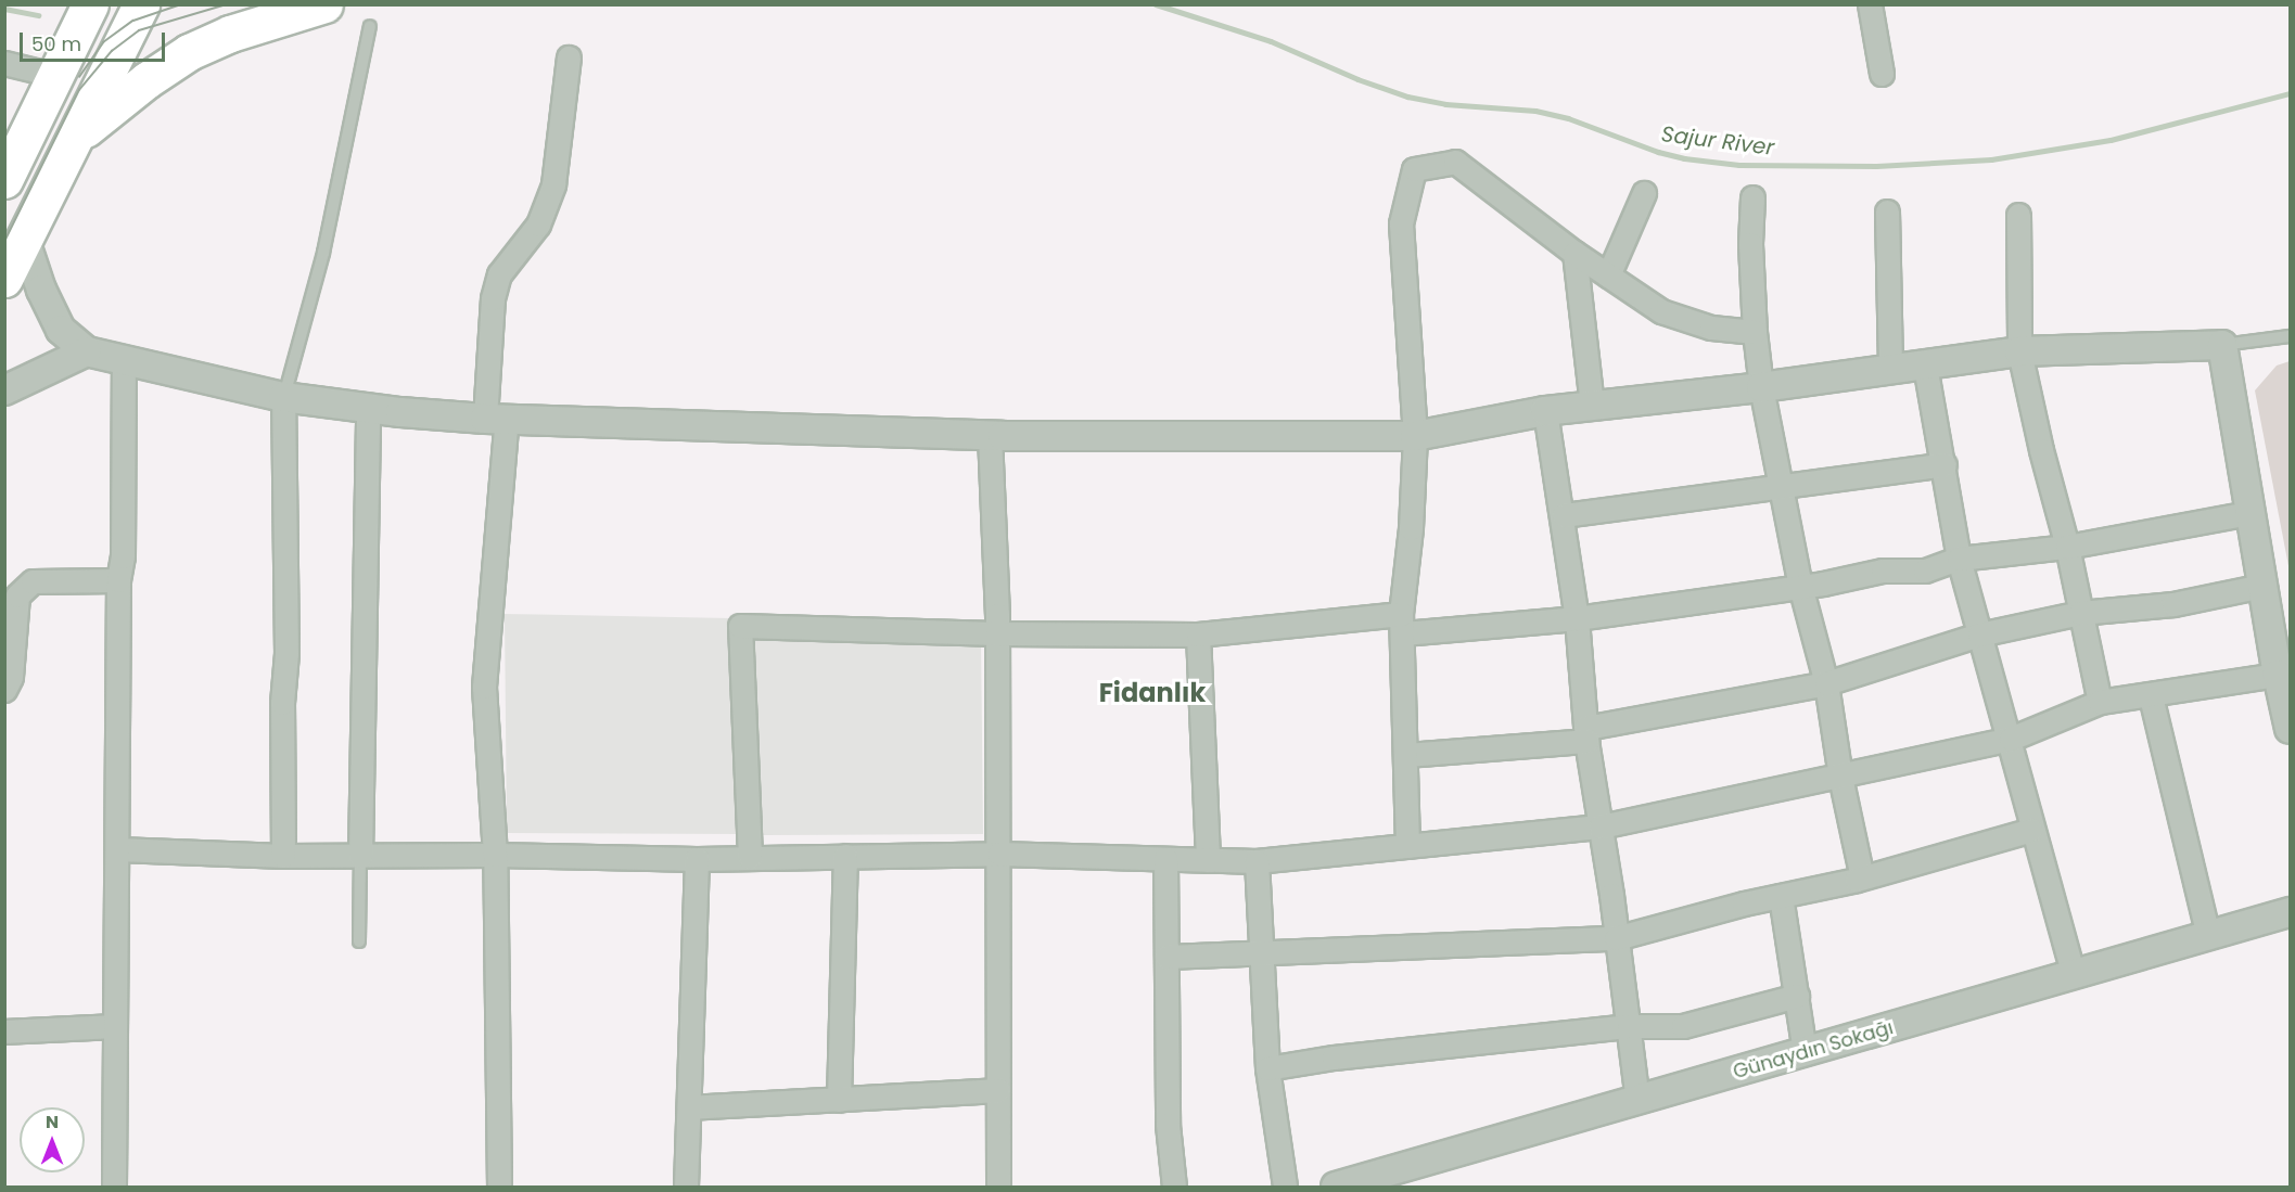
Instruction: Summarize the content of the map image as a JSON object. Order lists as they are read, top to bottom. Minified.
{"streets":{"street":["Günaydın Sokağı"]},"districts":["Fidanlık"],"water":["Sajur River"],"scale_bar":"50 m","north":"top"}
